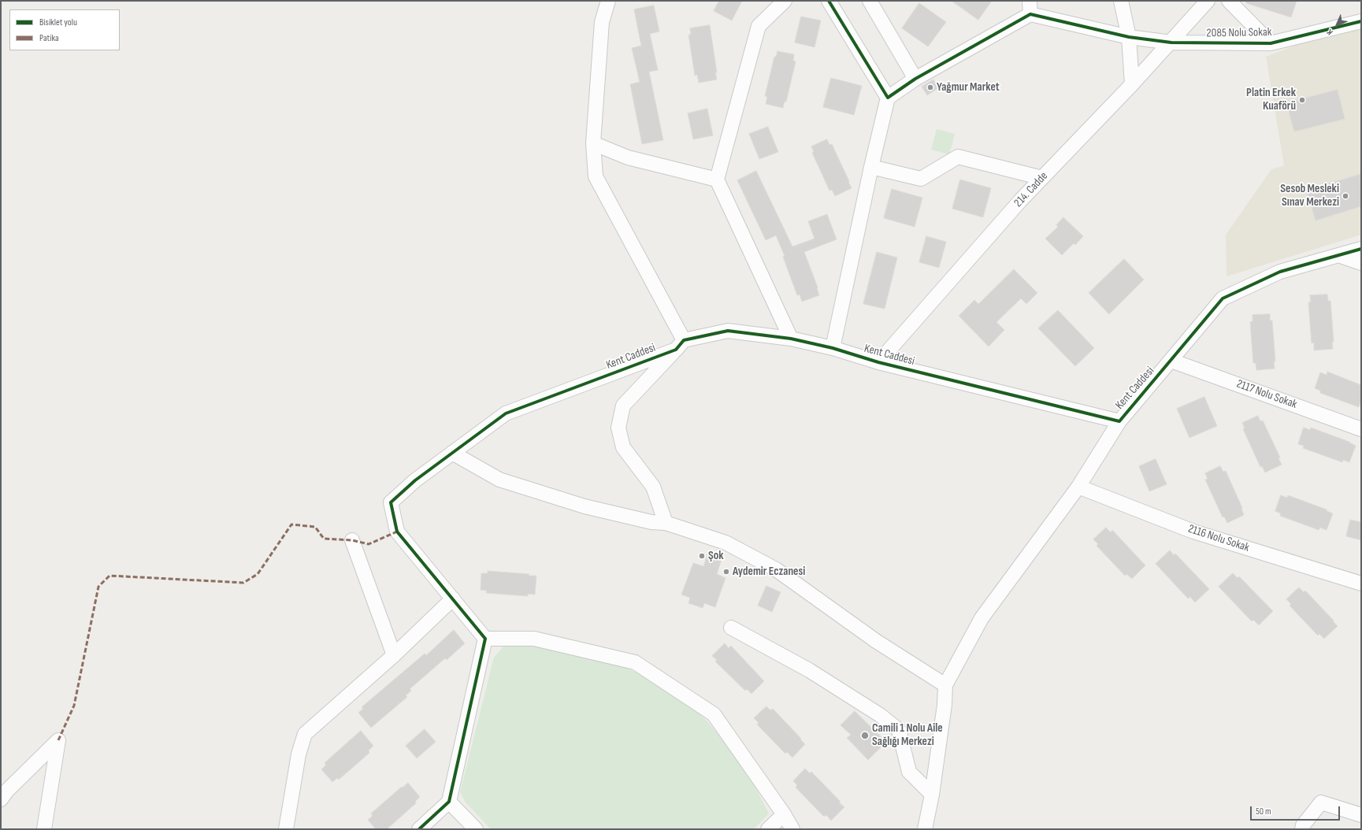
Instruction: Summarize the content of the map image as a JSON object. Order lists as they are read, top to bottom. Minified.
{"streets":{"street":["2085 Nolu Sokak","214. Cadde","Kent Caddesi","2117 Nolu Sokak","2116 Nolu Sokak"]},"crossings":[["2085 Nolu Sokak","214. Cadde"],["214. Cadde","Kent Caddesi"],["Kent Caddesi","2117 Nolu Sokak"]],"places":["Yağmur Market","Platin Erkek Kuaförü","Sesob Mesleki Sınav Merkezi","Şok","Aydemir Eczanesi","Camili 1 Nolu Aile Sağlığı Merkezi"],"legend":["Bisiklet yolu","Patika"],"scale_bar":"50 m","north":"bottom left"}
